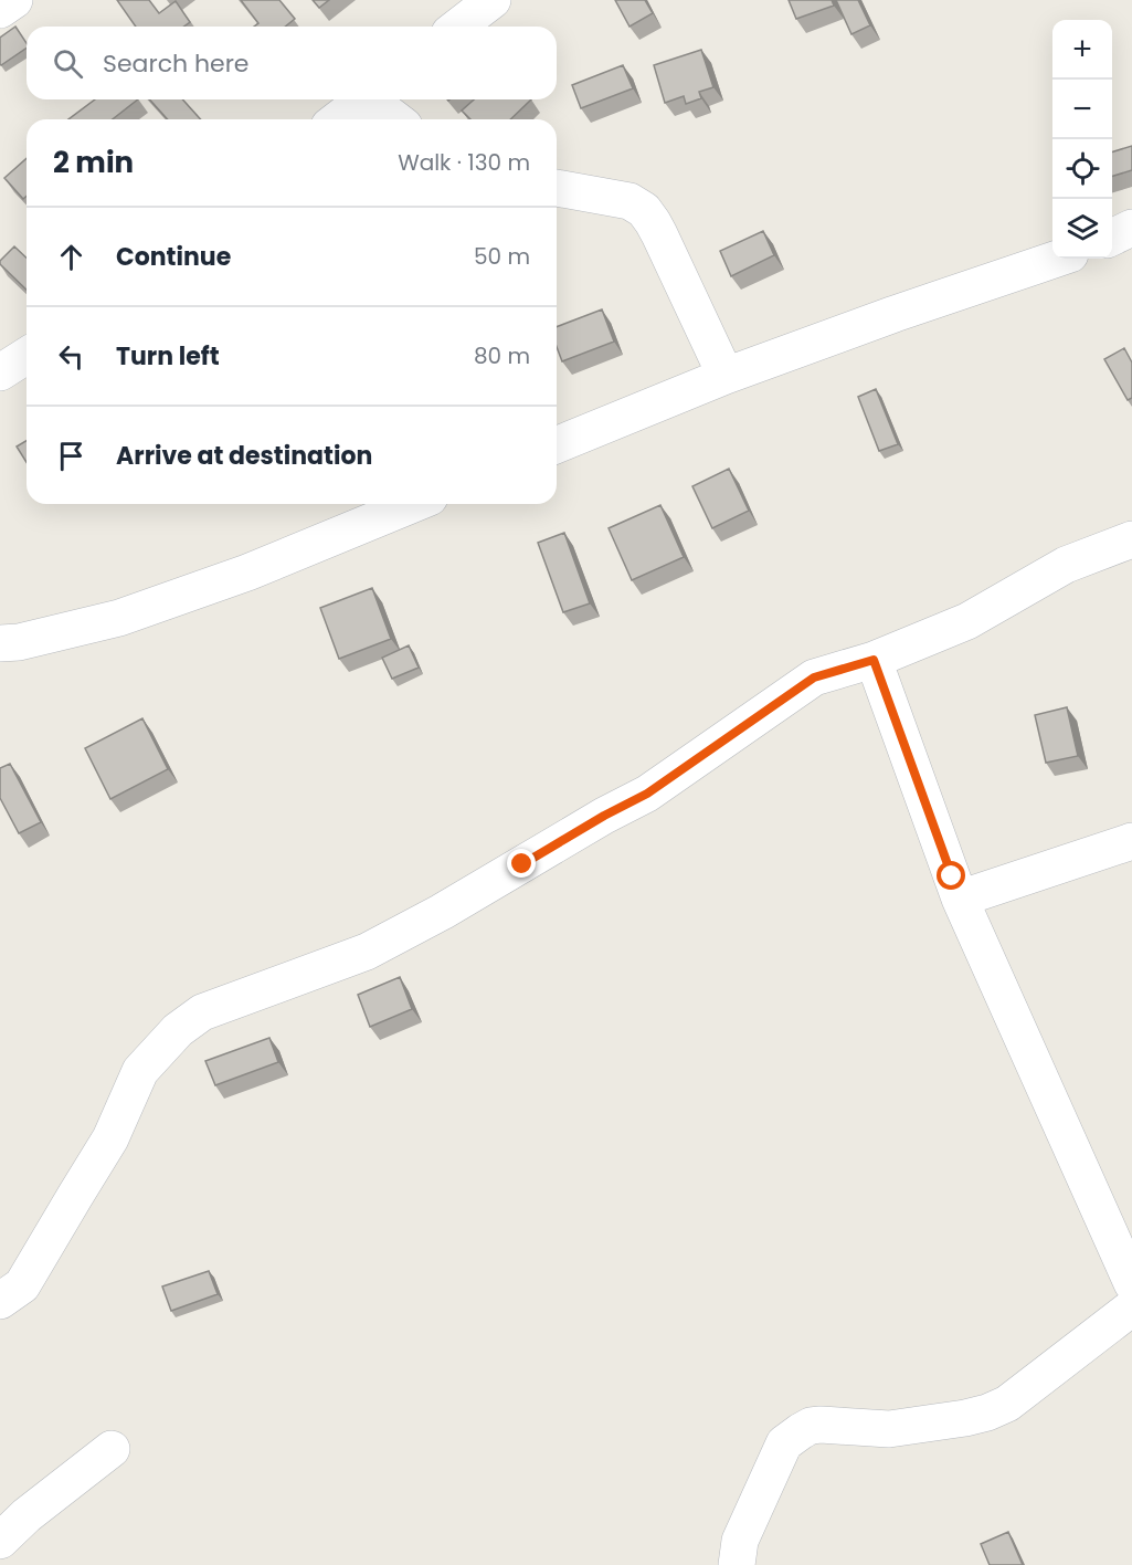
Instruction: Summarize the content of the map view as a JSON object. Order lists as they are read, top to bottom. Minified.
{"page":{"map_buttons":["+","−"],"search":"Search here","heading":["2 min","Walk · 130 m"],"list":[["Continue","50 m"],["Turn left","80 m"],"Arrive at destination"]}}
